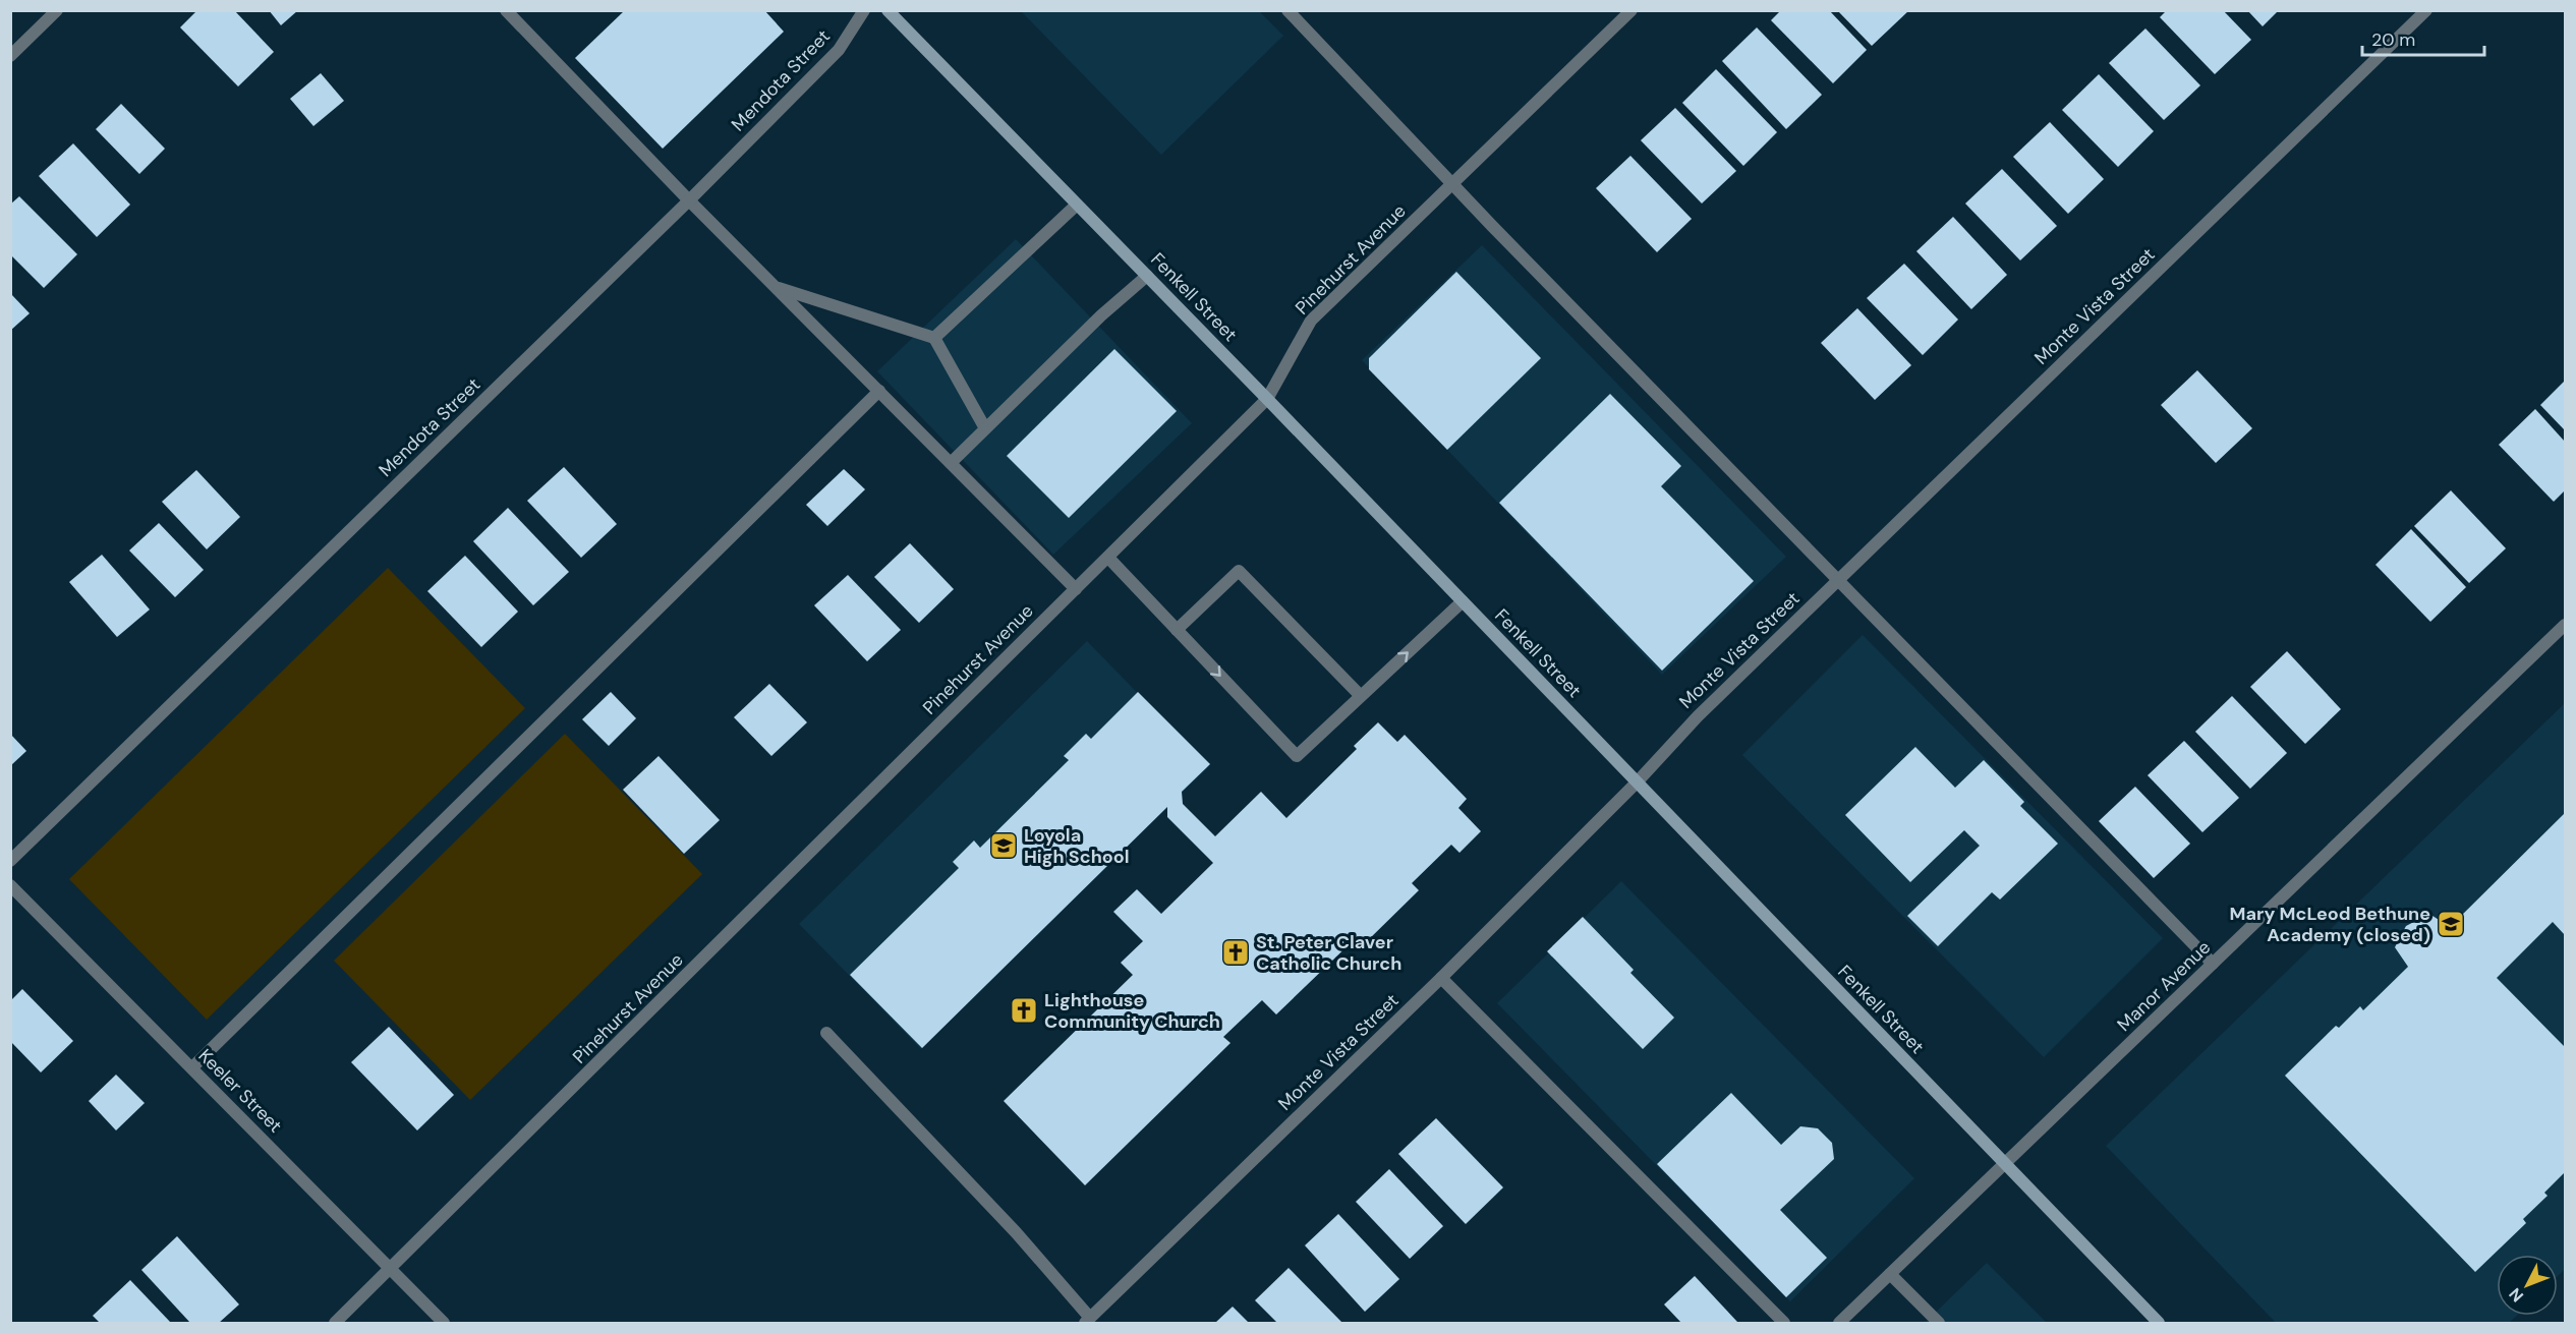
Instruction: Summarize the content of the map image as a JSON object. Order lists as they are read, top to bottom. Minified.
{"streets":{"street":["Mendota Street","Pinehurst Avenue","Fenkell Street","Monte Vista Street","Manor Avenue","Keeler Street"]},"crossings":[["Pinehurst Avenue","Fenkell Street"],["Pinehurst Avenue","Keeler Street"],["Fenkell Street","Monte Vista Street"],["Fenkell Street","Manor Avenue"]],"places":{"school or university":["Loyola High School","Mary McLeod Bethune Academy (closed)"],"church":["St. Peter Claver Catholic Church","Lighthouse Community Church"]},"scale_bar":"20 m","north":"bottom left"}
